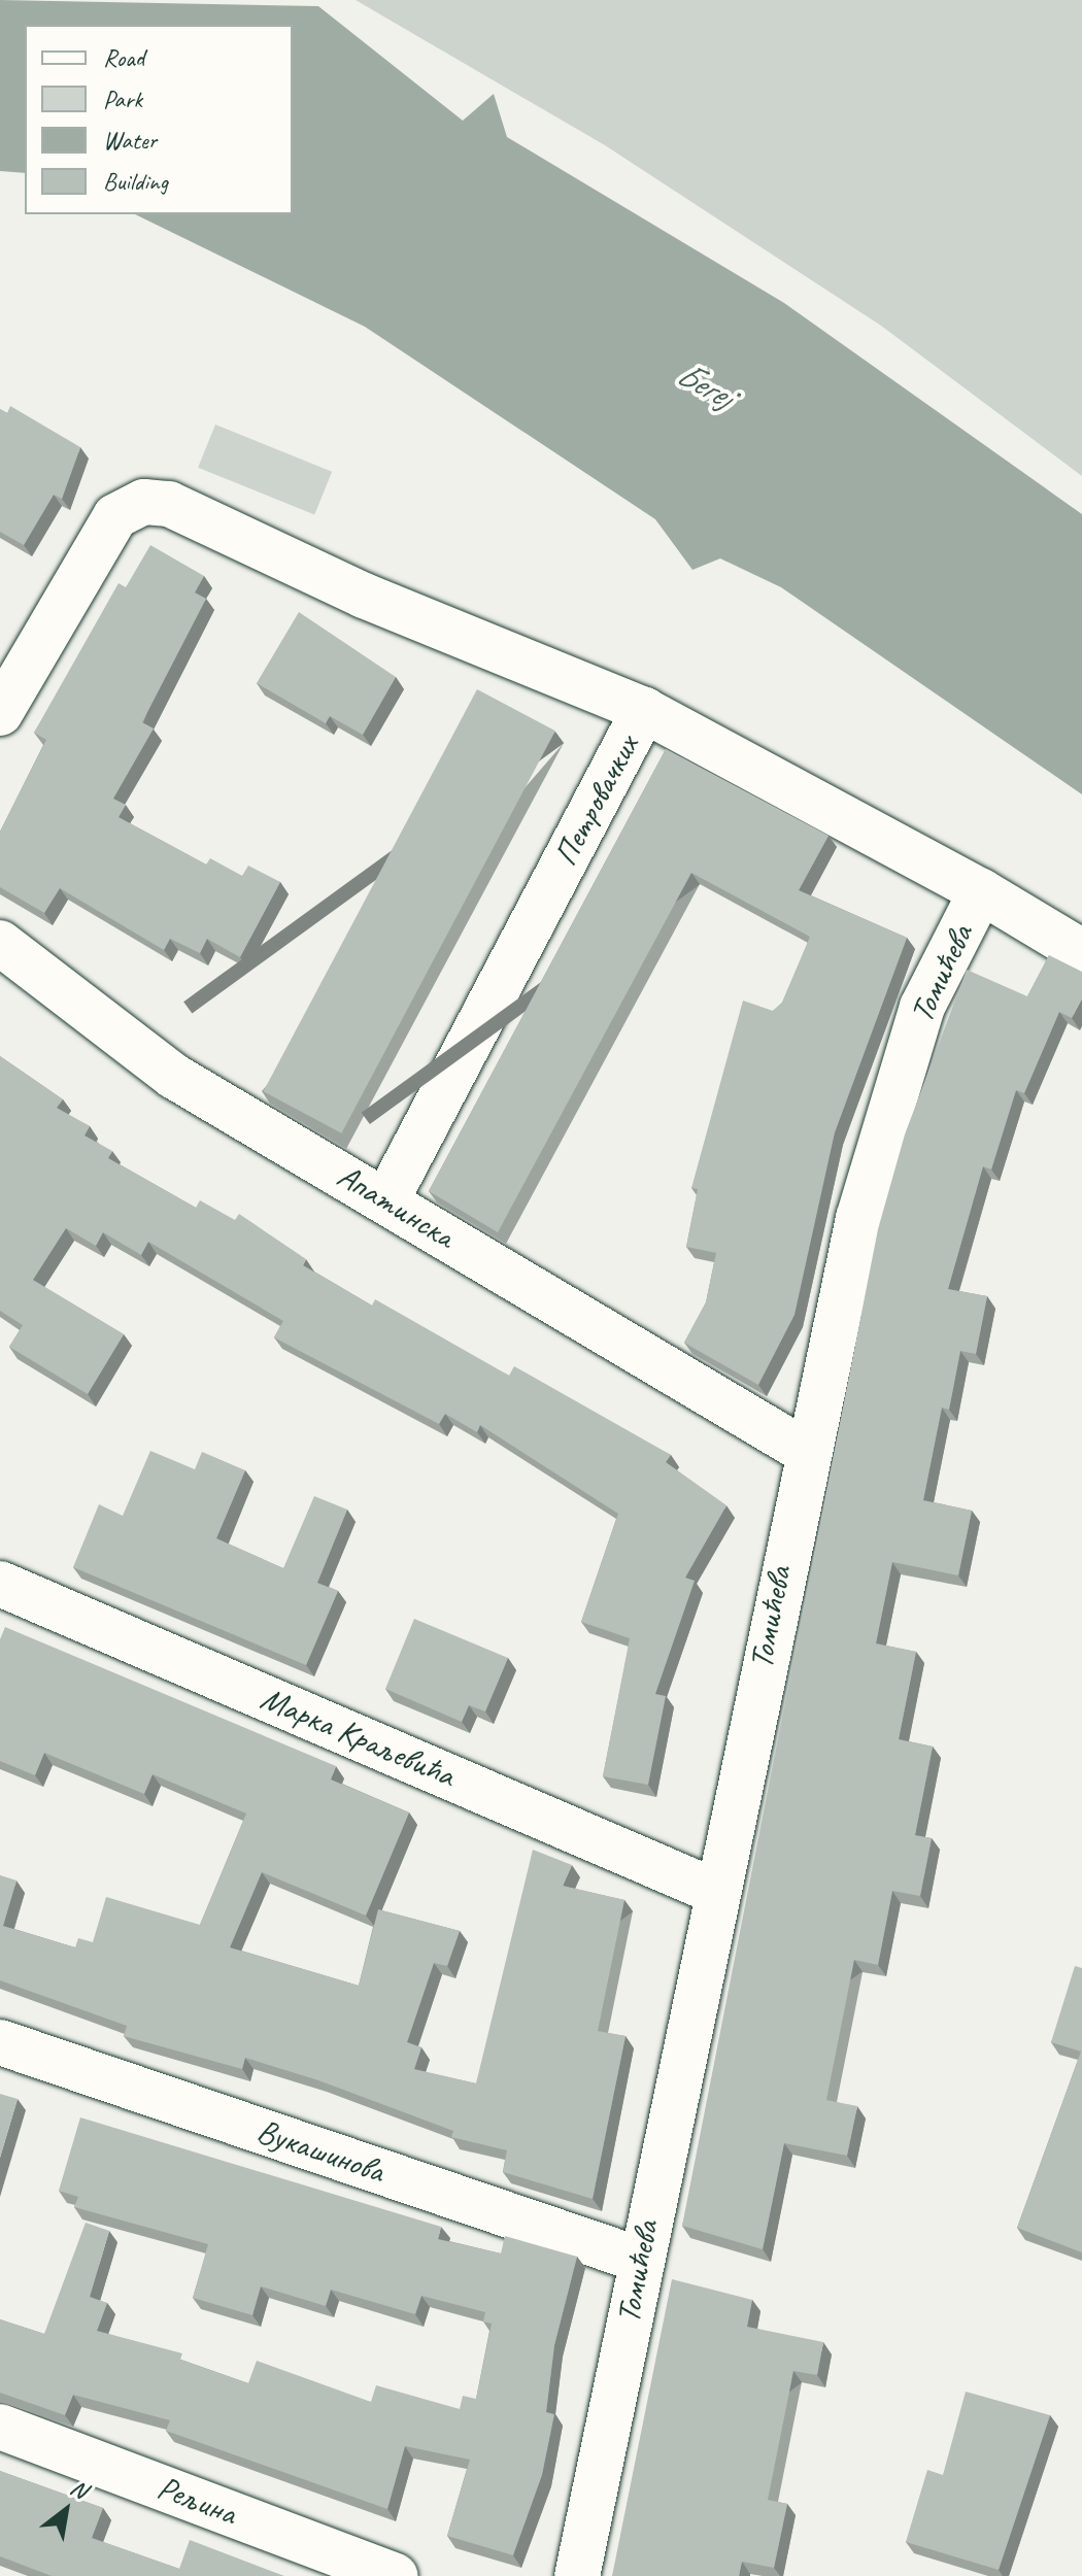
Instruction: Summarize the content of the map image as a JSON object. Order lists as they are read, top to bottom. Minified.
{"streets":{"street":["Петровачких","Томићева","Апатинска","Марка Краљевића","Вукашинова","Рељина"]},"crossings":[["Петровачких","Томићева"],["Петровачких","Апатинска"],["Томићева","Апатинска"],["Томићева","Марка Краљевића"],["Томићева","Вукашинова"]],"water":["Бегеј"],"legend":["Road","Park","Water","Building"],"north":"top right"}
